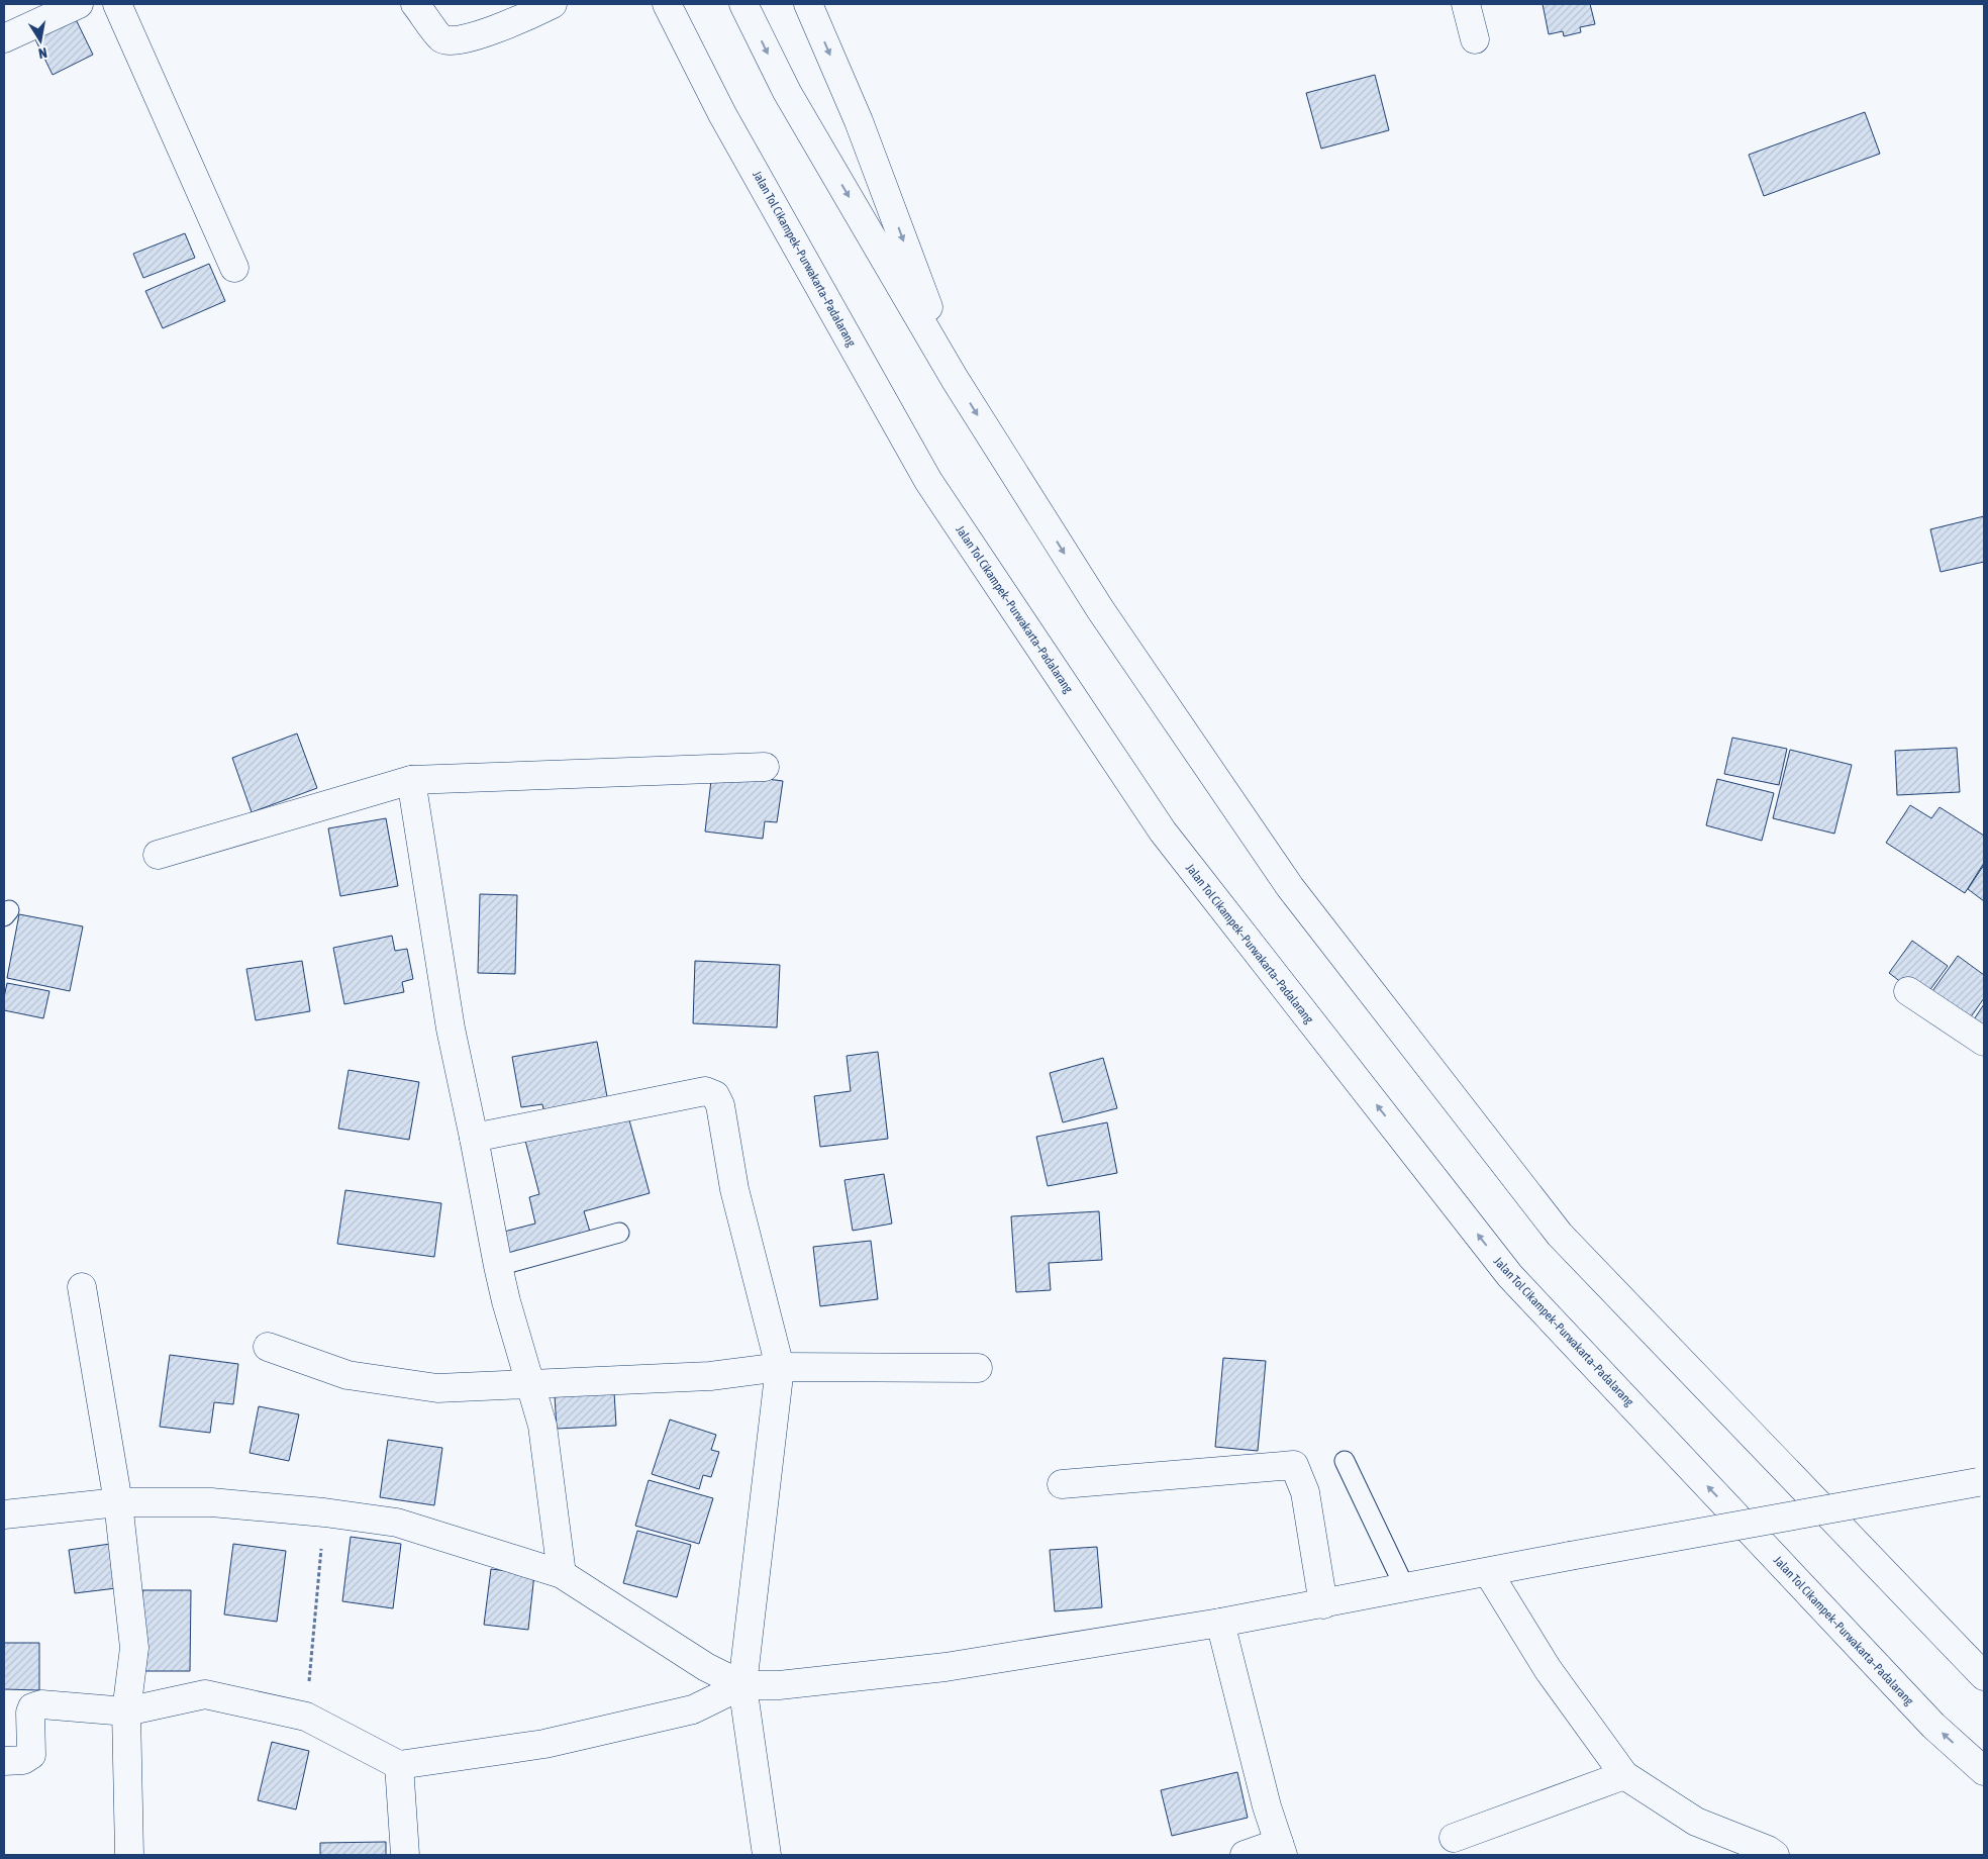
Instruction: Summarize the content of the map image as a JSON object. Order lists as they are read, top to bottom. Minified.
{"streets":{"main road":["Jalan Tol Cikampek–Purwakarta–Padalarang"]},"north":"bottom"}
